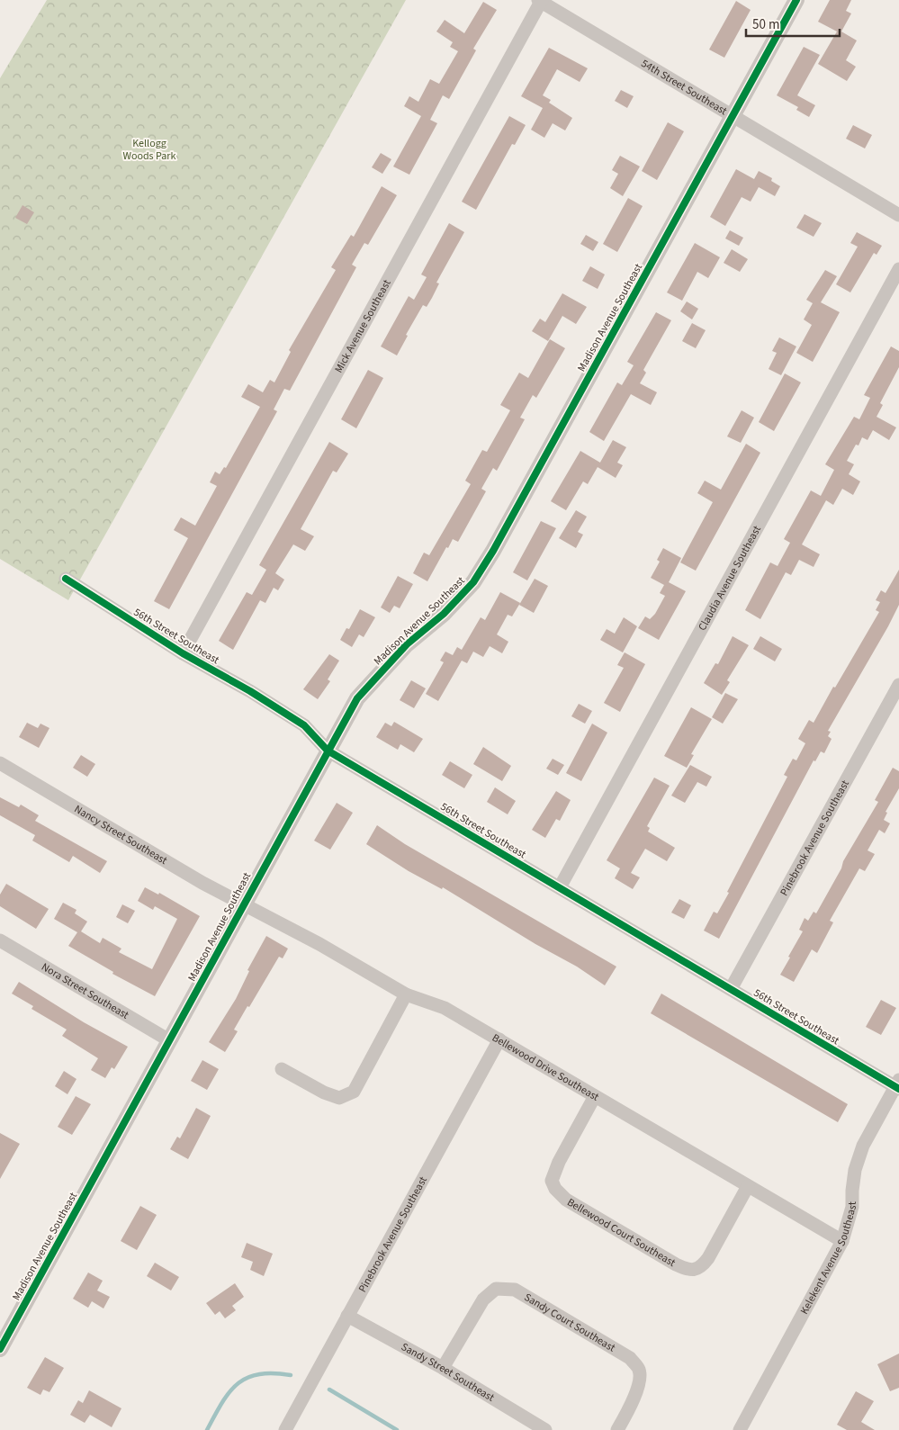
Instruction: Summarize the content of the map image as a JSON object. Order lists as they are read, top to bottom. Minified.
{"streets":{"street":["54th Street Southeast","Madison Avenue Southeast","Mick Avenue Southeast","Claudia Avenue Southeast","56th Street Southeast","Nancy Street Southeast","Pinebrook Avenue Southeast","Nora Street Southeast","Bellewood Drive Southeast","Bellewood Court Southeast","Kelekent Avenue Southeast","Sandy Court Southeast","Sandy Street Southeast"]},"crossings":[["54th Street Southeast","Madison Avenue Southeast"],["54th Street Southeast","Mick Avenue Southeast"],["Madison Avenue Southeast","56th Street Southeast"],["Madison Avenue Southeast","Nancy Street Southeast"],["Madison Avenue Southeast","Nora Street Southeast"],["Madison Avenue Southeast","Bellewood Drive Southeast"],["Mick Avenue Southeast","56th Street Southeast"],["Claudia Avenue Southeast","56th Street Southeast"],["56th Street Southeast","Pinebrook Avenue Southeast"],["56th Street Southeast","Kelekent Avenue Southeast"],["Nancy Street Southeast","Bellewood Drive Southeast"],["Pinebrook Avenue Southeast","Bellewood Drive Southeast"],["Pinebrook Avenue Southeast","Sandy Street Southeast"],["Bellewood Drive Southeast","Bellewood Court Southeast"],["Bellewood Drive Southeast","Kelekent Avenue Southeast"],["Sandy Court Southeast","Sandy Street Southeast"]],"parks":["Kellogg Woods Park"],"scale_bar":"50 m"}
